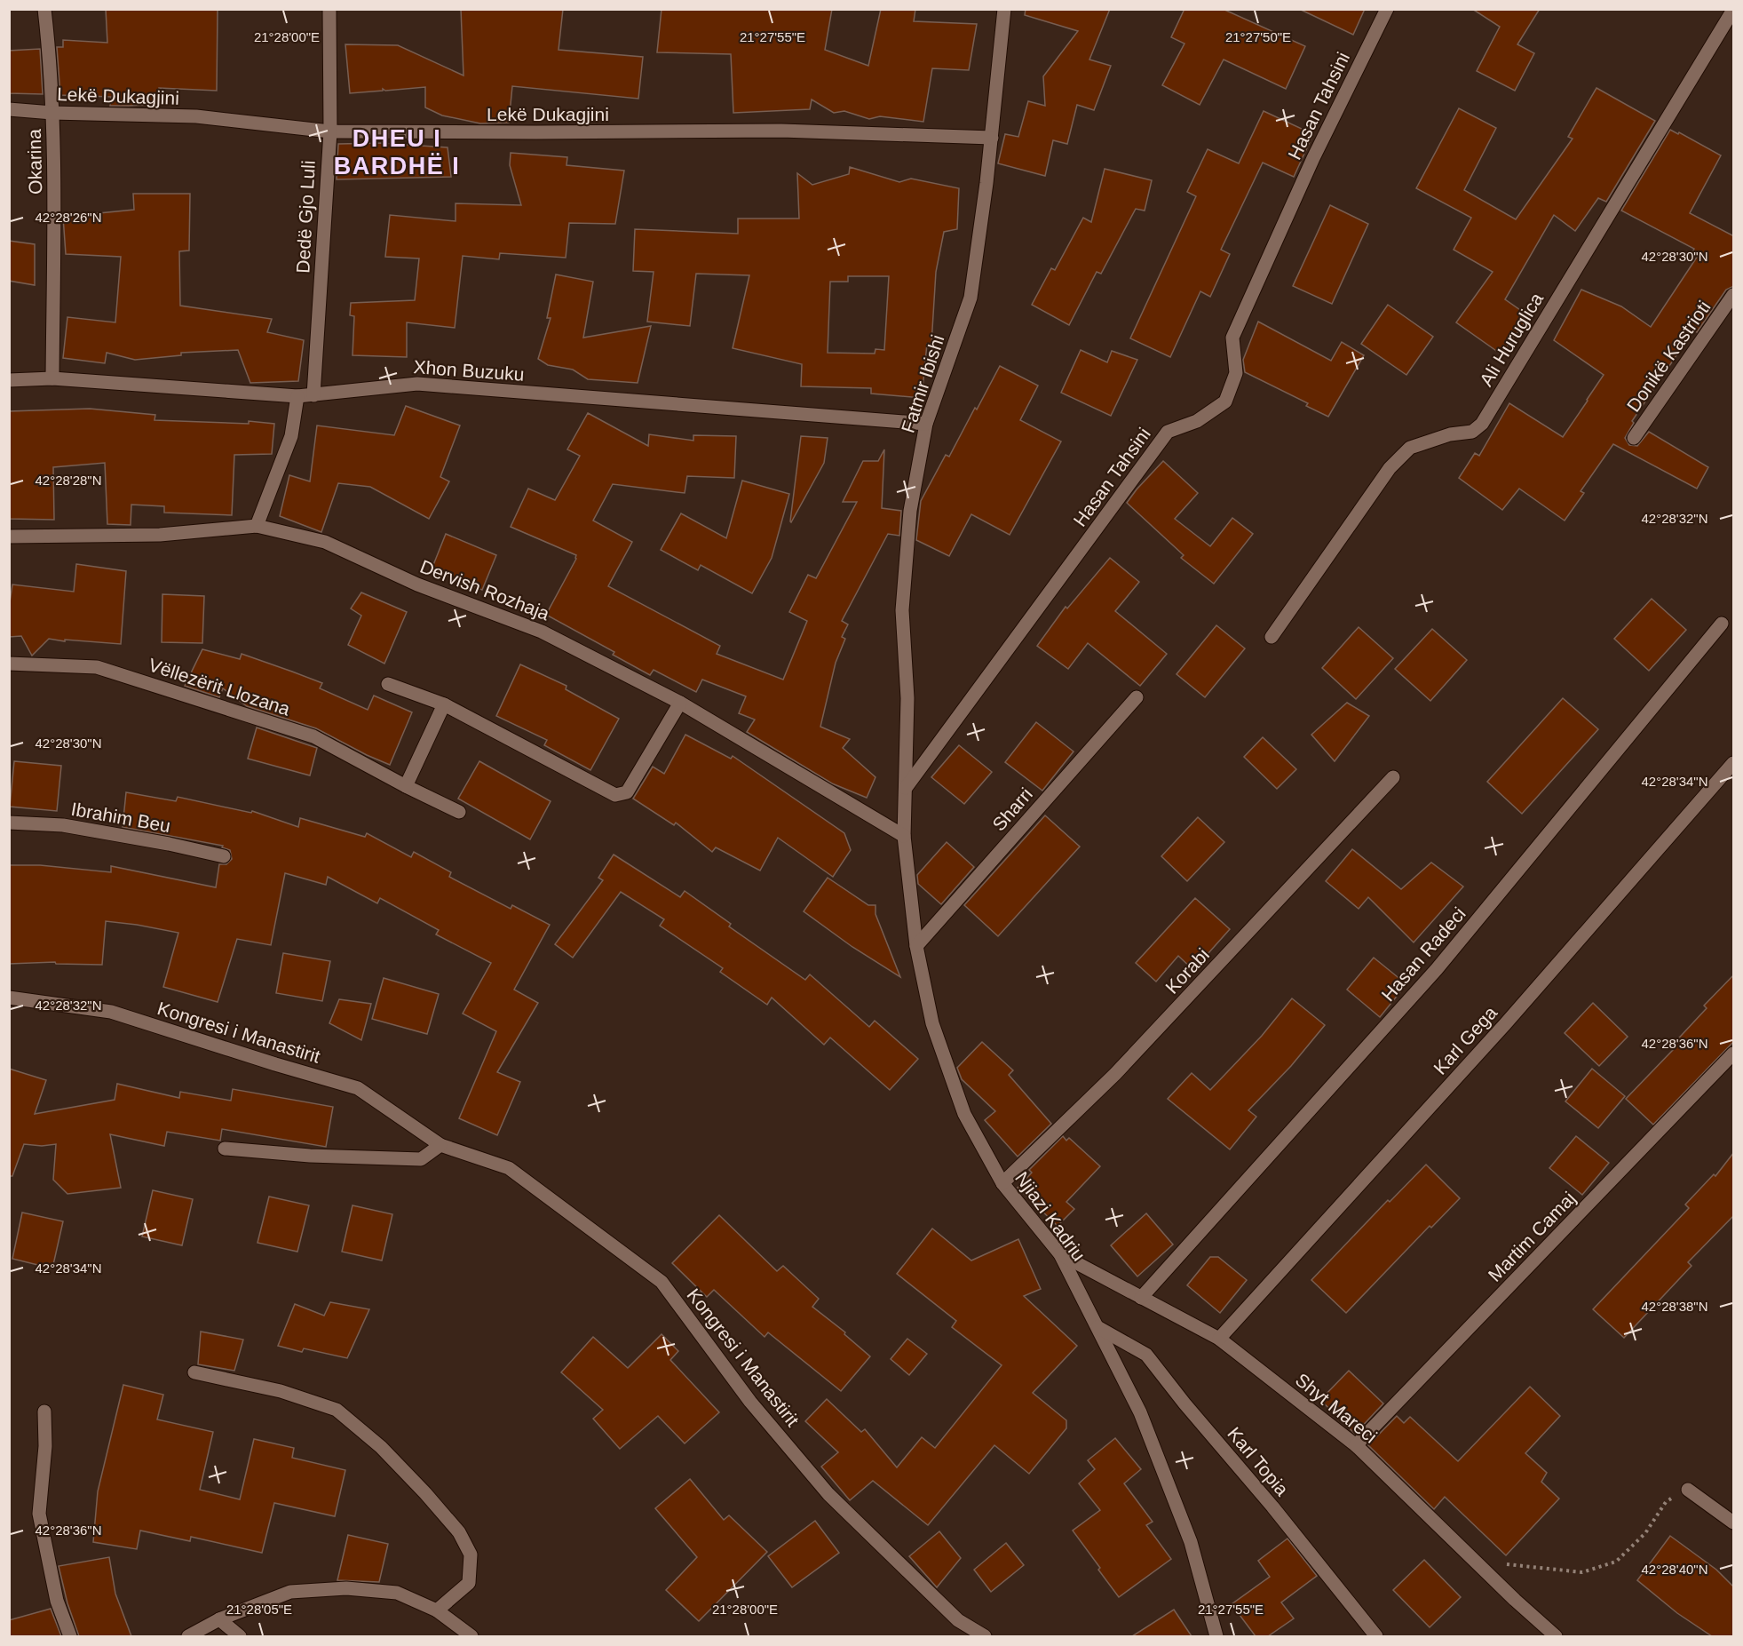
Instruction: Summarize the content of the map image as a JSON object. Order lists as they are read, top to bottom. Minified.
{"streets":{"street":["Lekë Dukagjini","Hasan Tahsini","Okarina","Dedë Gjo Luli","Ali Huruglica","Donikë Kastrioti","Xhon Buzuku","Fatmir Ibishi","Dervish Rozhaja","Vëllezërit Llozana","Sharri","Ibrahim Beu","Hasan Radeci","Korabi","Kongresi i Manastirit","Karl Gega","Njiazi Kadriu","Martim Camaj","Shyt Mareci","Karl Topia"]},"crossings":[["Lekë Dukagjini","Okarina"],["Lekë Dukagjini","Dedë Gjo Luli"],["Lekë Dukagjini","Fatmir Ibishi"],["Hasan Tahsini","Fatmir Ibishi"],["Okarina","Xhon Buzuku"],["Dedë Gjo Luli","Xhon Buzuku"],["Xhon Buzuku","Fatmir Ibishi"],["Fatmir Ibishi","Dervish Rozhaja"],["Fatmir Ibishi","Njiazi Kadriu"],["Dervish Rozhaja","Njiazi Kadriu"],["Sharri","Njiazi Kadriu"],["Hasan Radeci","Shyt Mareci"],["Korabi","Njiazi Kadriu"],["Karl Gega","Shyt Mareci"],["Njiazi Kadriu","Shyt Mareci"],["Njiazi Kadriu","Karl Topia"],["Martim Camaj","Shyt Mareci"]],"districts":["DHEU I BARDHË I"],"coordinates":["21°28'00\"E","21°27'55\"E","21°27'50\"E","42°28'26\"N","42°28'30\"N","42°28'28\"N","42°28'32\"N","42°28'34\"N","42°28'36\"N","42°28'38\"N","42°28'40\"N","21°28'05\"E"]}
